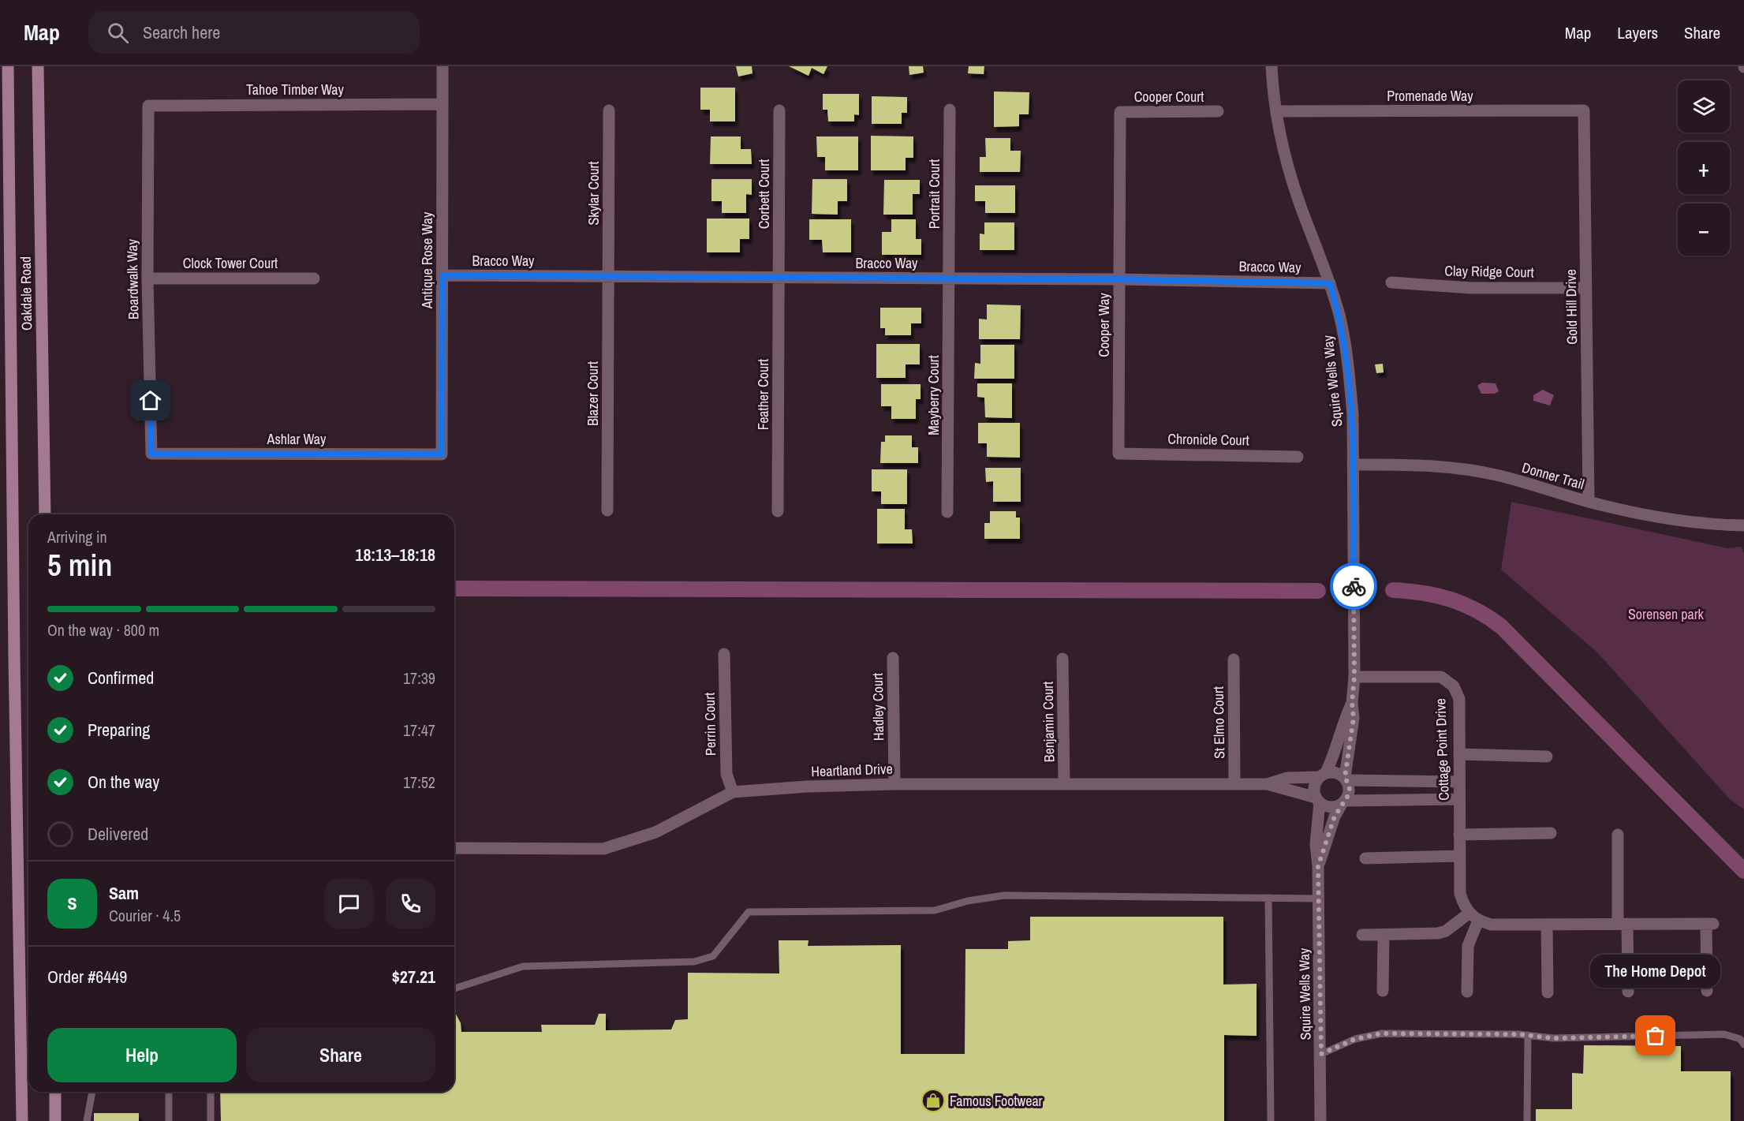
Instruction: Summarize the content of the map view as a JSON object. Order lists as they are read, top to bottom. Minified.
{"streets":{"main road":["Oakdale Road"],"street":["Tahoe Timber Way","Promenade Way","Cooper Court","Skylar Court","Corbett Court","Portrait Court","Antique Rose Way","Bracco Way","Clock Tower Court","Clay Ridge Court","Boardwalk Way","Gold Hill Drive","Cooper Way","Squire Wells Way","Blazer Court","Feather Court","Mayberry Court","Ashlar Way","Chronicle Court","Donner Trail","Hadley Court","Benjamin Court","St Elmo Court","Perrin Court","Cottage Point Drive","Heartland Drive"]},"crossings":[["Tahoe Timber Way","Antique Rose Way"],["Tahoe Timber Way","Boardwalk Way"],["Promenade Way","Gold Hill Drive"],["Promenade Way","Squire Wells Way"],["Cooper Court","Cooper Way"],["Skylar Court","Bracco Way"],["Skylar Court","Blazer Court"],["Corbett Court","Bracco Way"],["Corbett Court","Feather Court"],["Portrait Court","Bracco Way"],["Portrait Court","Mayberry Court"],["Antique Rose Way","Bracco Way"],["Antique Rose Way","Ashlar Way"],["Bracco Way","Cooper Way"],["Bracco Way","Squire Wells Way"],["Bracco Way","Blazer Court"],["Bracco Way","Feather Court"],["Bracco Way","Mayberry Court"],["Clock Tower Court","Boardwalk Way"],["Clay Ridge Court","Gold Hill Drive"],["Boardwalk Way","Ashlar Way"],["Gold Hill Drive","Donner Trail"],["Cooper Way","Chronicle Court"],["Squire Wells Way","Donner Trail"],["Squire Wells Way","Cottage Point Drive"],["Squire Wells Way","Heartland Drive"],["Hadley Court","Heartland Drive"],["Benjamin Court","Heartland Drive"],["St Elmo Court","Heartland Drive"],["Perrin Court","Heartland Drive"]],"parks":["Sorensen park"],"places":{"other":["The Home Depot"],"shop":["Famous Footwear"]},"page":{"header":"Map","search":"Search here","nav":["Map","Layers","Share"],"map_buttons":["+","−"],"heading":["5 min","Arriving in","18:13–18:18"],"panel":["Sam","Courier · 4.5","Order #6449","$27.21"],"bar":"On the way · 800 m","list":[["Confirmed","17:39"],["Preparing","17:47"],["On the way","17:52"],"Delivered"],"round":"S","bubble":"The Home Depot","buttons":["Help","Share"]}}
